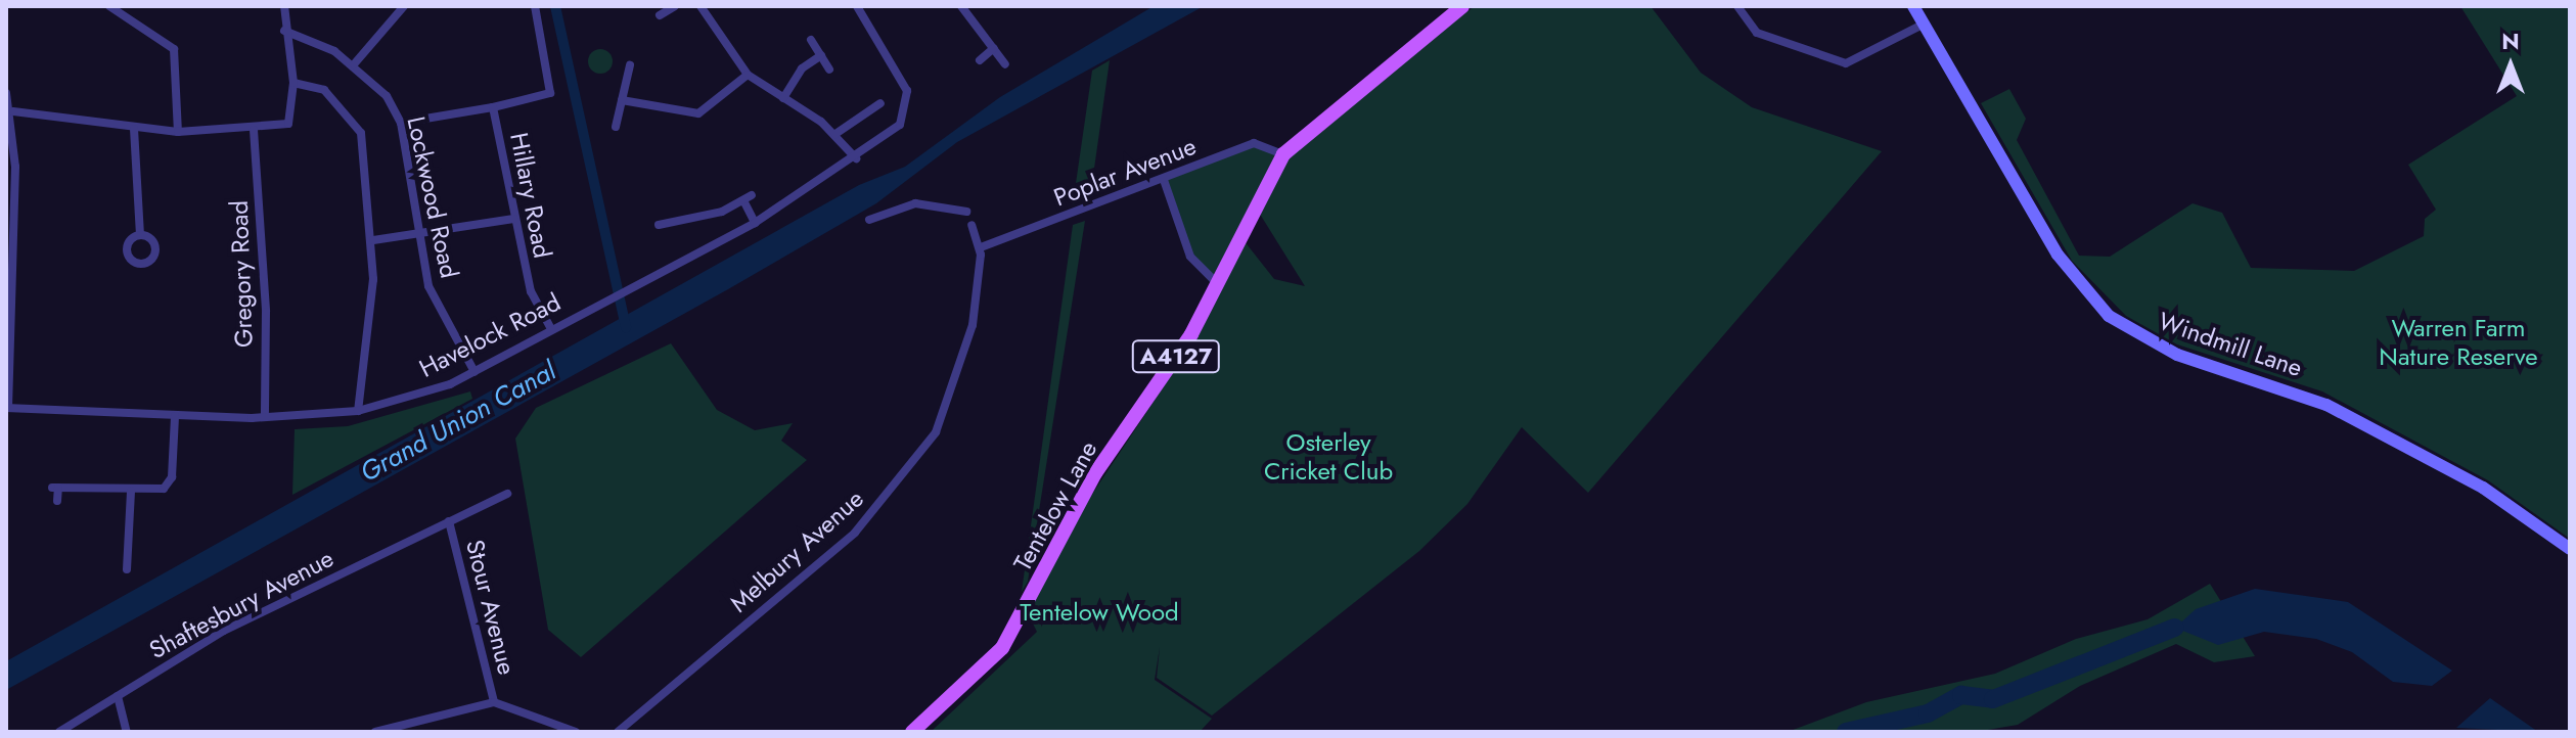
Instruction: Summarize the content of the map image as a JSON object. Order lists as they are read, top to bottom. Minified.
{"streets":{"main road":["Windmill Lane","A4127","Tentelow Lane"],"street":["Poplar Avenue","Hillary Road","Lockwood Road","Gregory Road","Havelock Road","Melbury Avenue","Shaftesbury Avenue","Stour Avenue"]},"crossings":[["Poplar Avenue","Tentelow Lane"],["Poplar Avenue","Melbury Avenue"],["Hillary Road","Lockwood Road"],["Hillary Road","Havelock Road"],["Lockwood Road","Havelock Road"],["Gregory Road","Havelock Road"],["Shaftesbury Avenue","Stour Avenue"]],"water":["Grand Union Canal"],"parks":["Warren Farm Nature Reserve","Osterley Cricket Club","Tentelow Wood"],"north":"top"}
